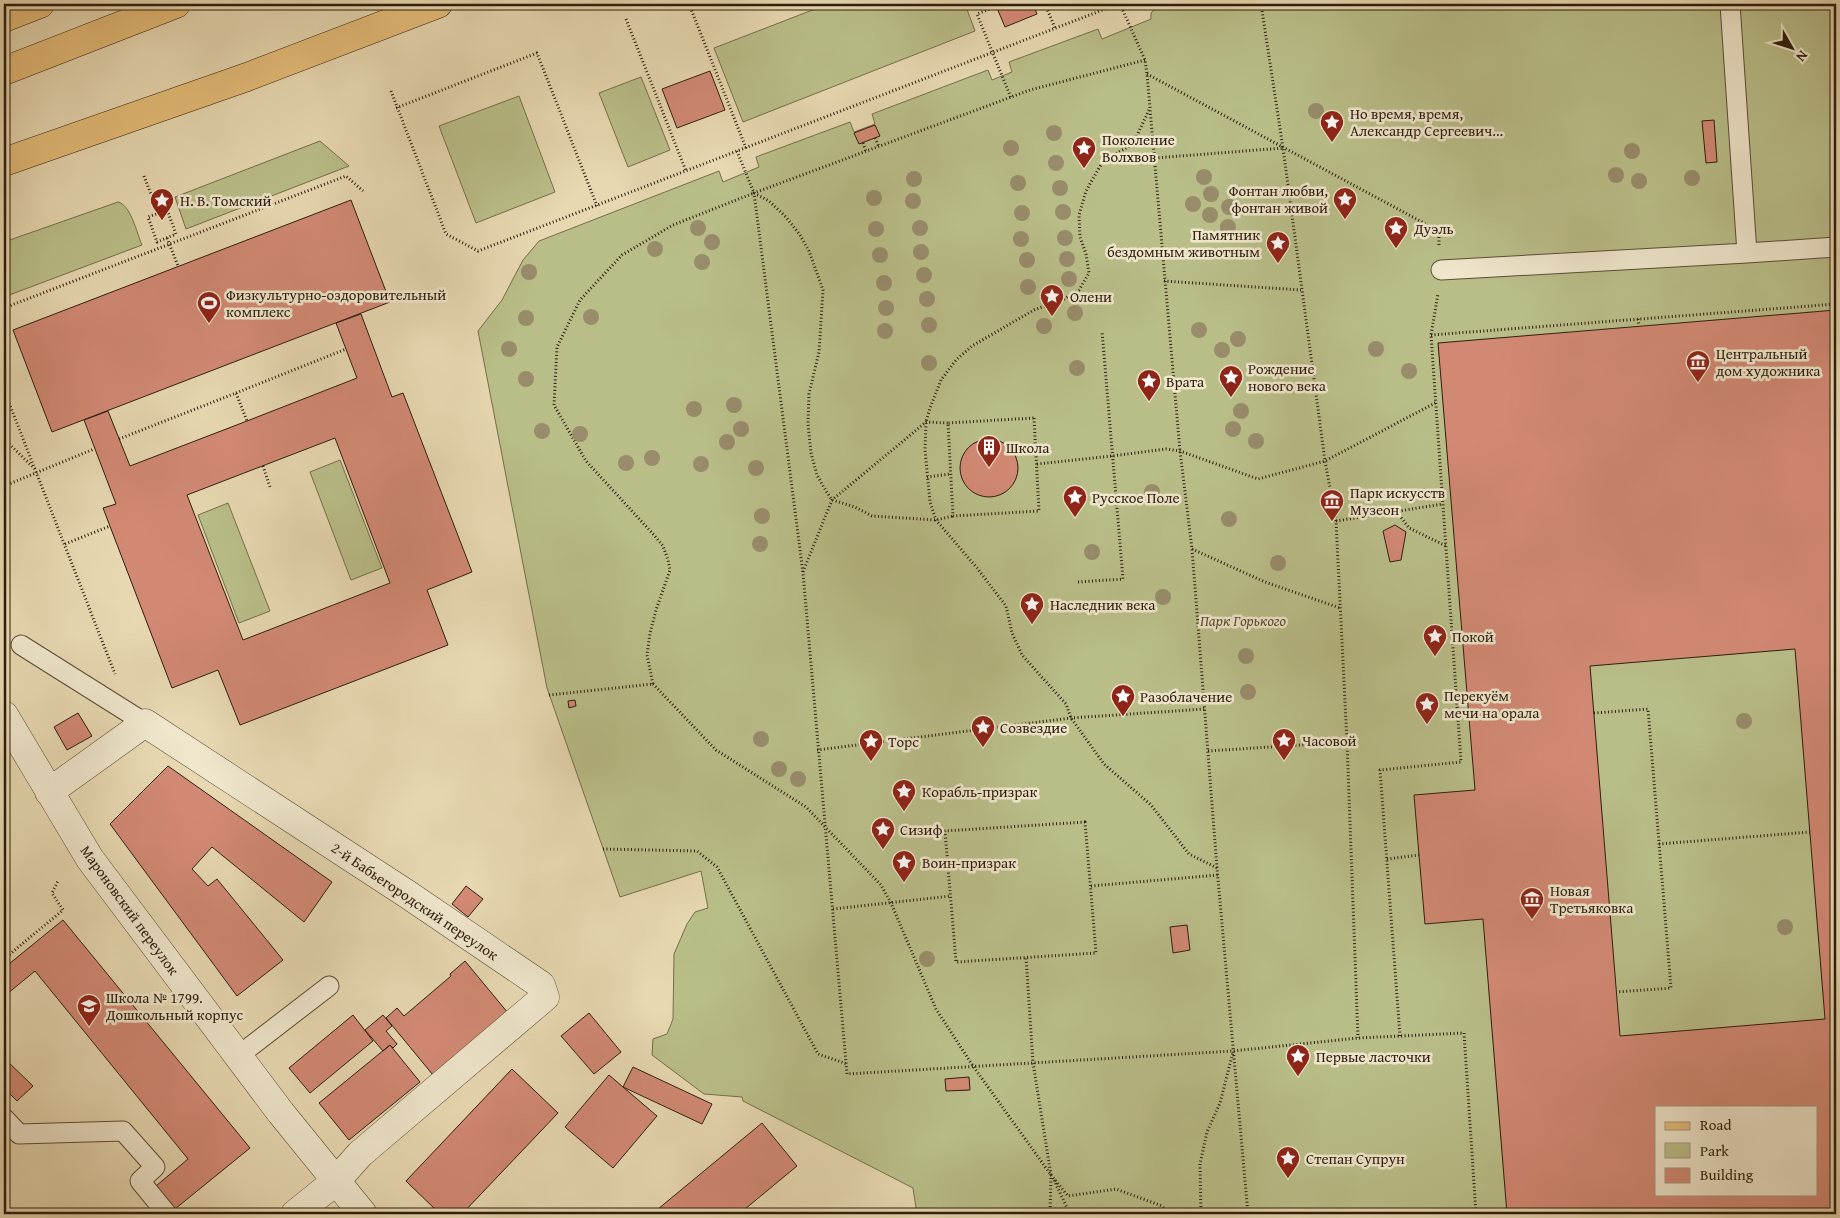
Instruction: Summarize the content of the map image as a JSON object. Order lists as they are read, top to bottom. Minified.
{"streets":{"street":["2-й Бабьегородский переулок","Мароновский переулок"]},"crossings":[["2-й Бабьегородский переулок","Мароновский переулок"]],"parks":["Парк Горького"],"places":{"place":["Но время, время, Александр Сергеевич...","Поколение Волхвов","Фонтан любви, фонтан живой","Н. В. Томский","Дуэль","Памятник бездомным животным","Олени","Рождение нового века","Врата","Русское Поле","Наследник века","Покой","Разоблачение","Перекуём мечи на орала","Созвездие","Часовой","Торс","Корабль-призрак","Сизиф","Воин-призрак","Первые ласточки","Степан Супрун"],"sports":["Физкультурно-оздоровительный комплекс"],"museum":["Центральный дом художника","Парк искусств Музеон","Новая Третьяковка"],"building":["Школа"],"school or university":["Школа № 1799. Дошкольный корпус"]},"legend":["Road","Park","Building"],"north":"bottom right"}
